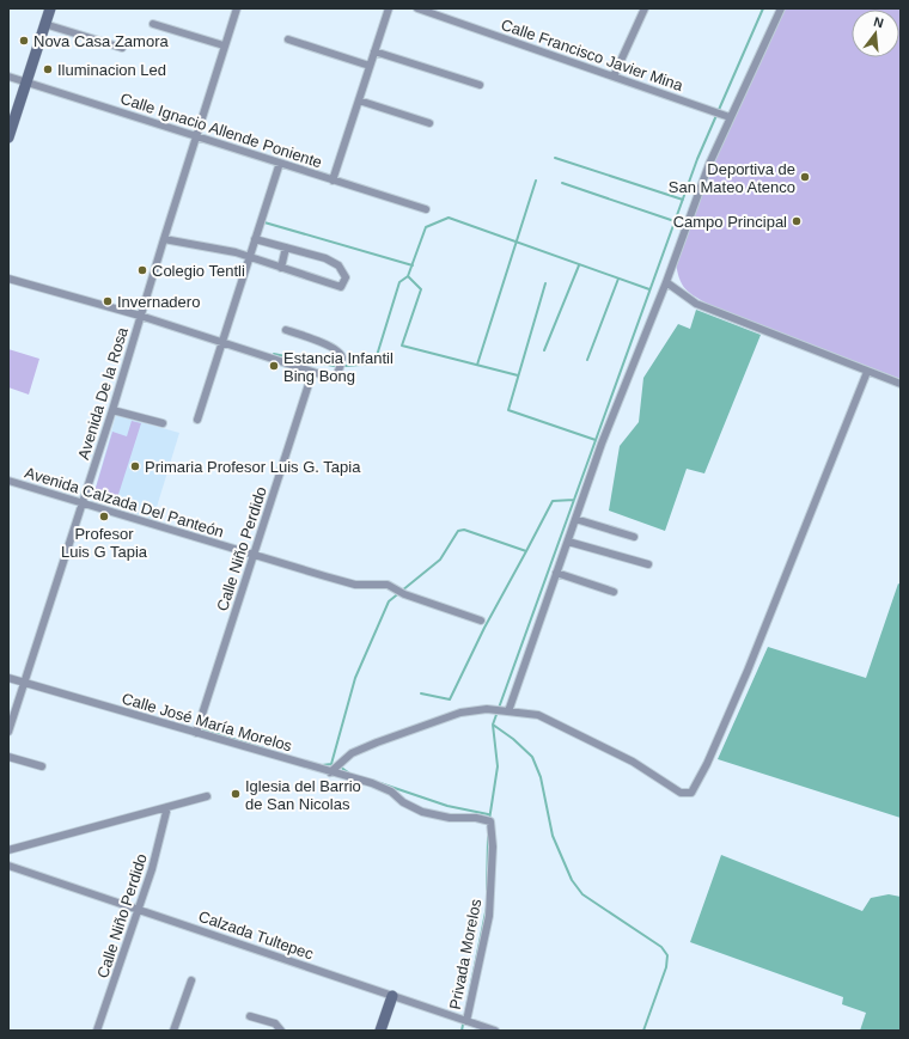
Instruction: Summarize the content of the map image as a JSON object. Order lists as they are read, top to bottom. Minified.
{"streets":{"street":["Calle Francisco Javier Mina","Calle Ignacio Allende Poniente","Avenida De la Rosa","Avenida Calzada Del Panteón","Calle Niño Perdido","Calle José María Morelos","Calzada Tultepec","Privada Morelos"]},"crossings":[["Calle Ignacio Allende Poniente","Avenida De la Rosa"],["Avenida De la Rosa","Avenida Calzada Del Panteón"],["Avenida De la Rosa","Calle José María Morelos"],["Avenida Calzada Del Panteón","Calle Niño Perdido"],["Calle Niño Perdido","Calle José María Morelos"],["Calle Niño Perdido","Calzada Tultepec"],["Calle José María Morelos","Privada Morelos"],["Calzada Tultepec","Privada Morelos"]],"places":["Nova Casa Zamora","Iluminacion Led","Deportiva de San Mateo Atenco","Campo Principal","Colegio Tentli","Invernadero","Estancia Infantil Bing Bong","Primaria Profesor Luis G. Tapia","Profesor Luis G Tapia","Iglesia del Barrio de San Nicolas"],"north":"top"}
